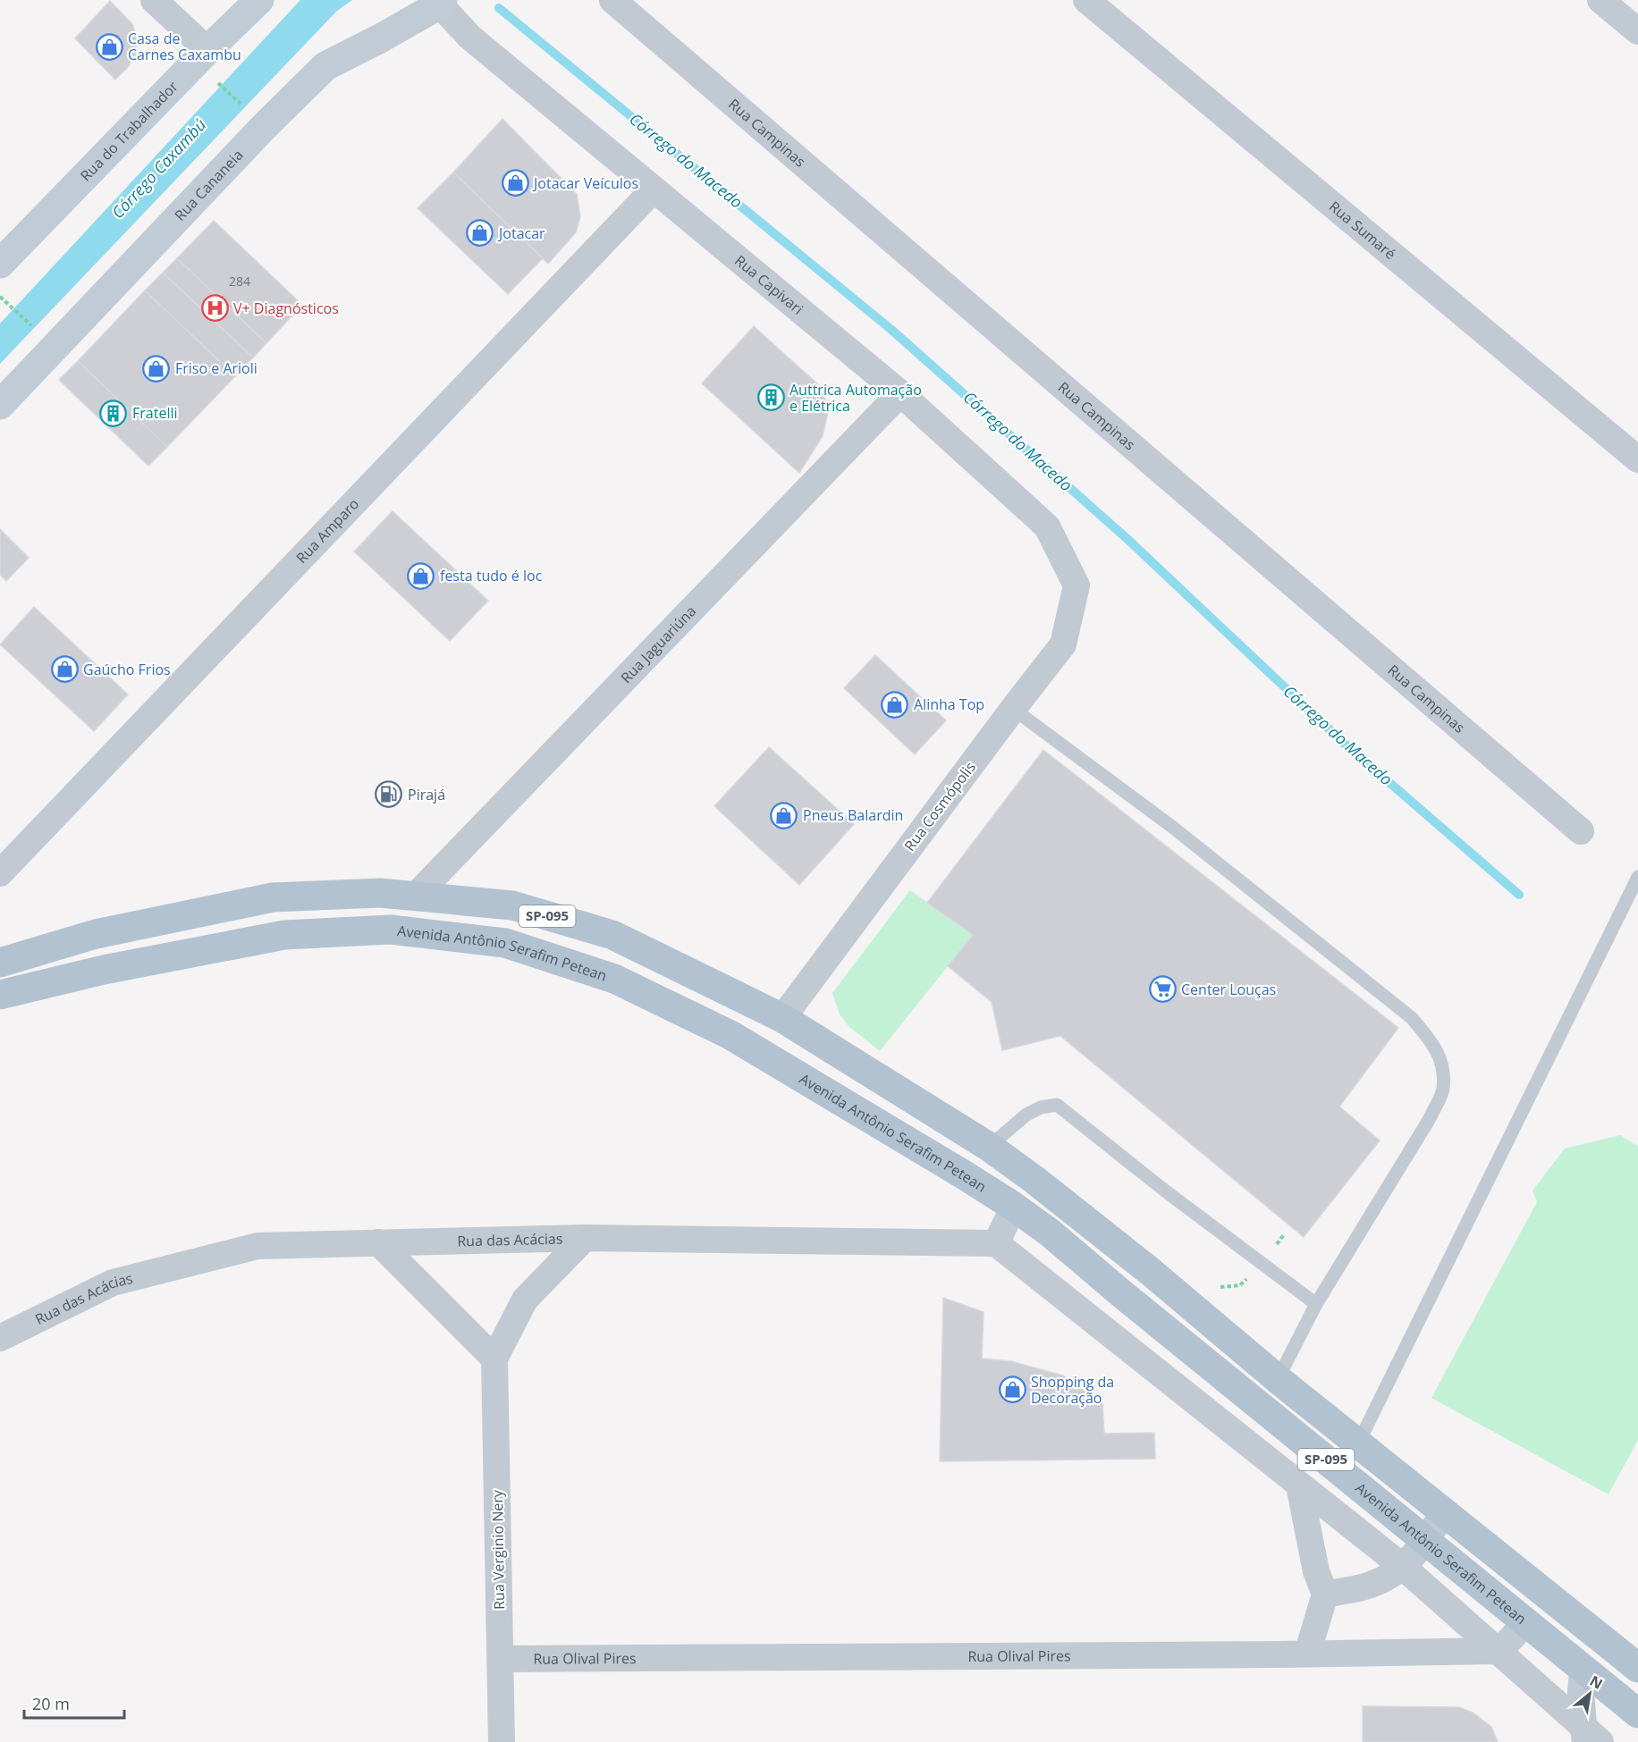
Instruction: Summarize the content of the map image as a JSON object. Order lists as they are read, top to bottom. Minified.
{"streets":{"main road":["SP-095","Avenida Antônio Serafim Petean"],"street":["Rua do Trabalhador","Rua Campinas","Rua Cananeia","Rua Sumaré","Rua Capivari","Rua Amparo","Rua Jaguariúna","Rua Cosmópolis","Rua das Acácias","Rua Verginio Nery","Rua Olival Pires"]},"crossings":[["Rua Cananeia","Rua Capivari"],["Rua Capivari","Rua Amparo"],["Rua Capivari","Rua Jaguariúna"],["Rua Capivari","Rua Cosmópolis"],["Rua Jaguariúna","SP-095"],["Rua Cosmópolis","SP-095"],["Rua das Acácias","Rua Verginio Nery"],["Rua Verginio Nery","Rua Olival Pires"]],"water":["Córrego do Macedo","Córrego Caxambú"],"places":{"shop":["Casa de Carnes Caxambu","Jotacar Veículos","Jotacar","Friso e Arioli","festa tudo é loc","Gaúcho Frios","Alinha Top","Pneus Balardin","Shopping da Decoração"],"hospital":["V+ Diagnósticos"],"building":["Auttrica Automação e Elétrica","Fratelli"],"fuel station":["Pirajá"],"supermarket":["Center Louças"]},"house_numbers":["284"],"scale_bar":"20 m","north":"top right"}
